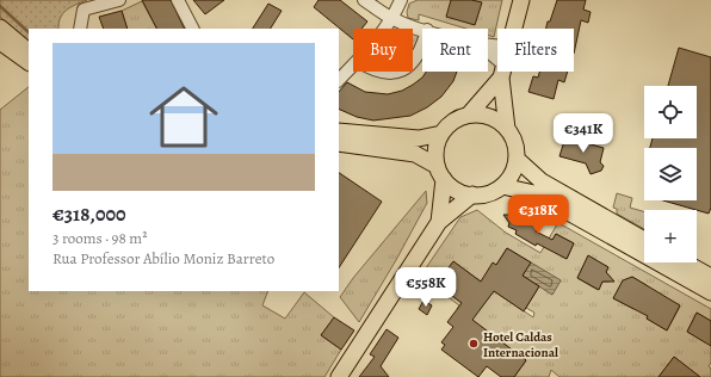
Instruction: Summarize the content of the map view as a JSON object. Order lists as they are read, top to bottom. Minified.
{"places":["Hotel Caldas Internacional"],"page":{"chip":["Buy","Rent","Filters"],"list":[{"name":"€318,000","note":"3 rooms · 98 m² · Rua Professor Abílio Moniz Barreto"}],"map_buttons":"+","price":["€341K","€318K","€558K"]}}
